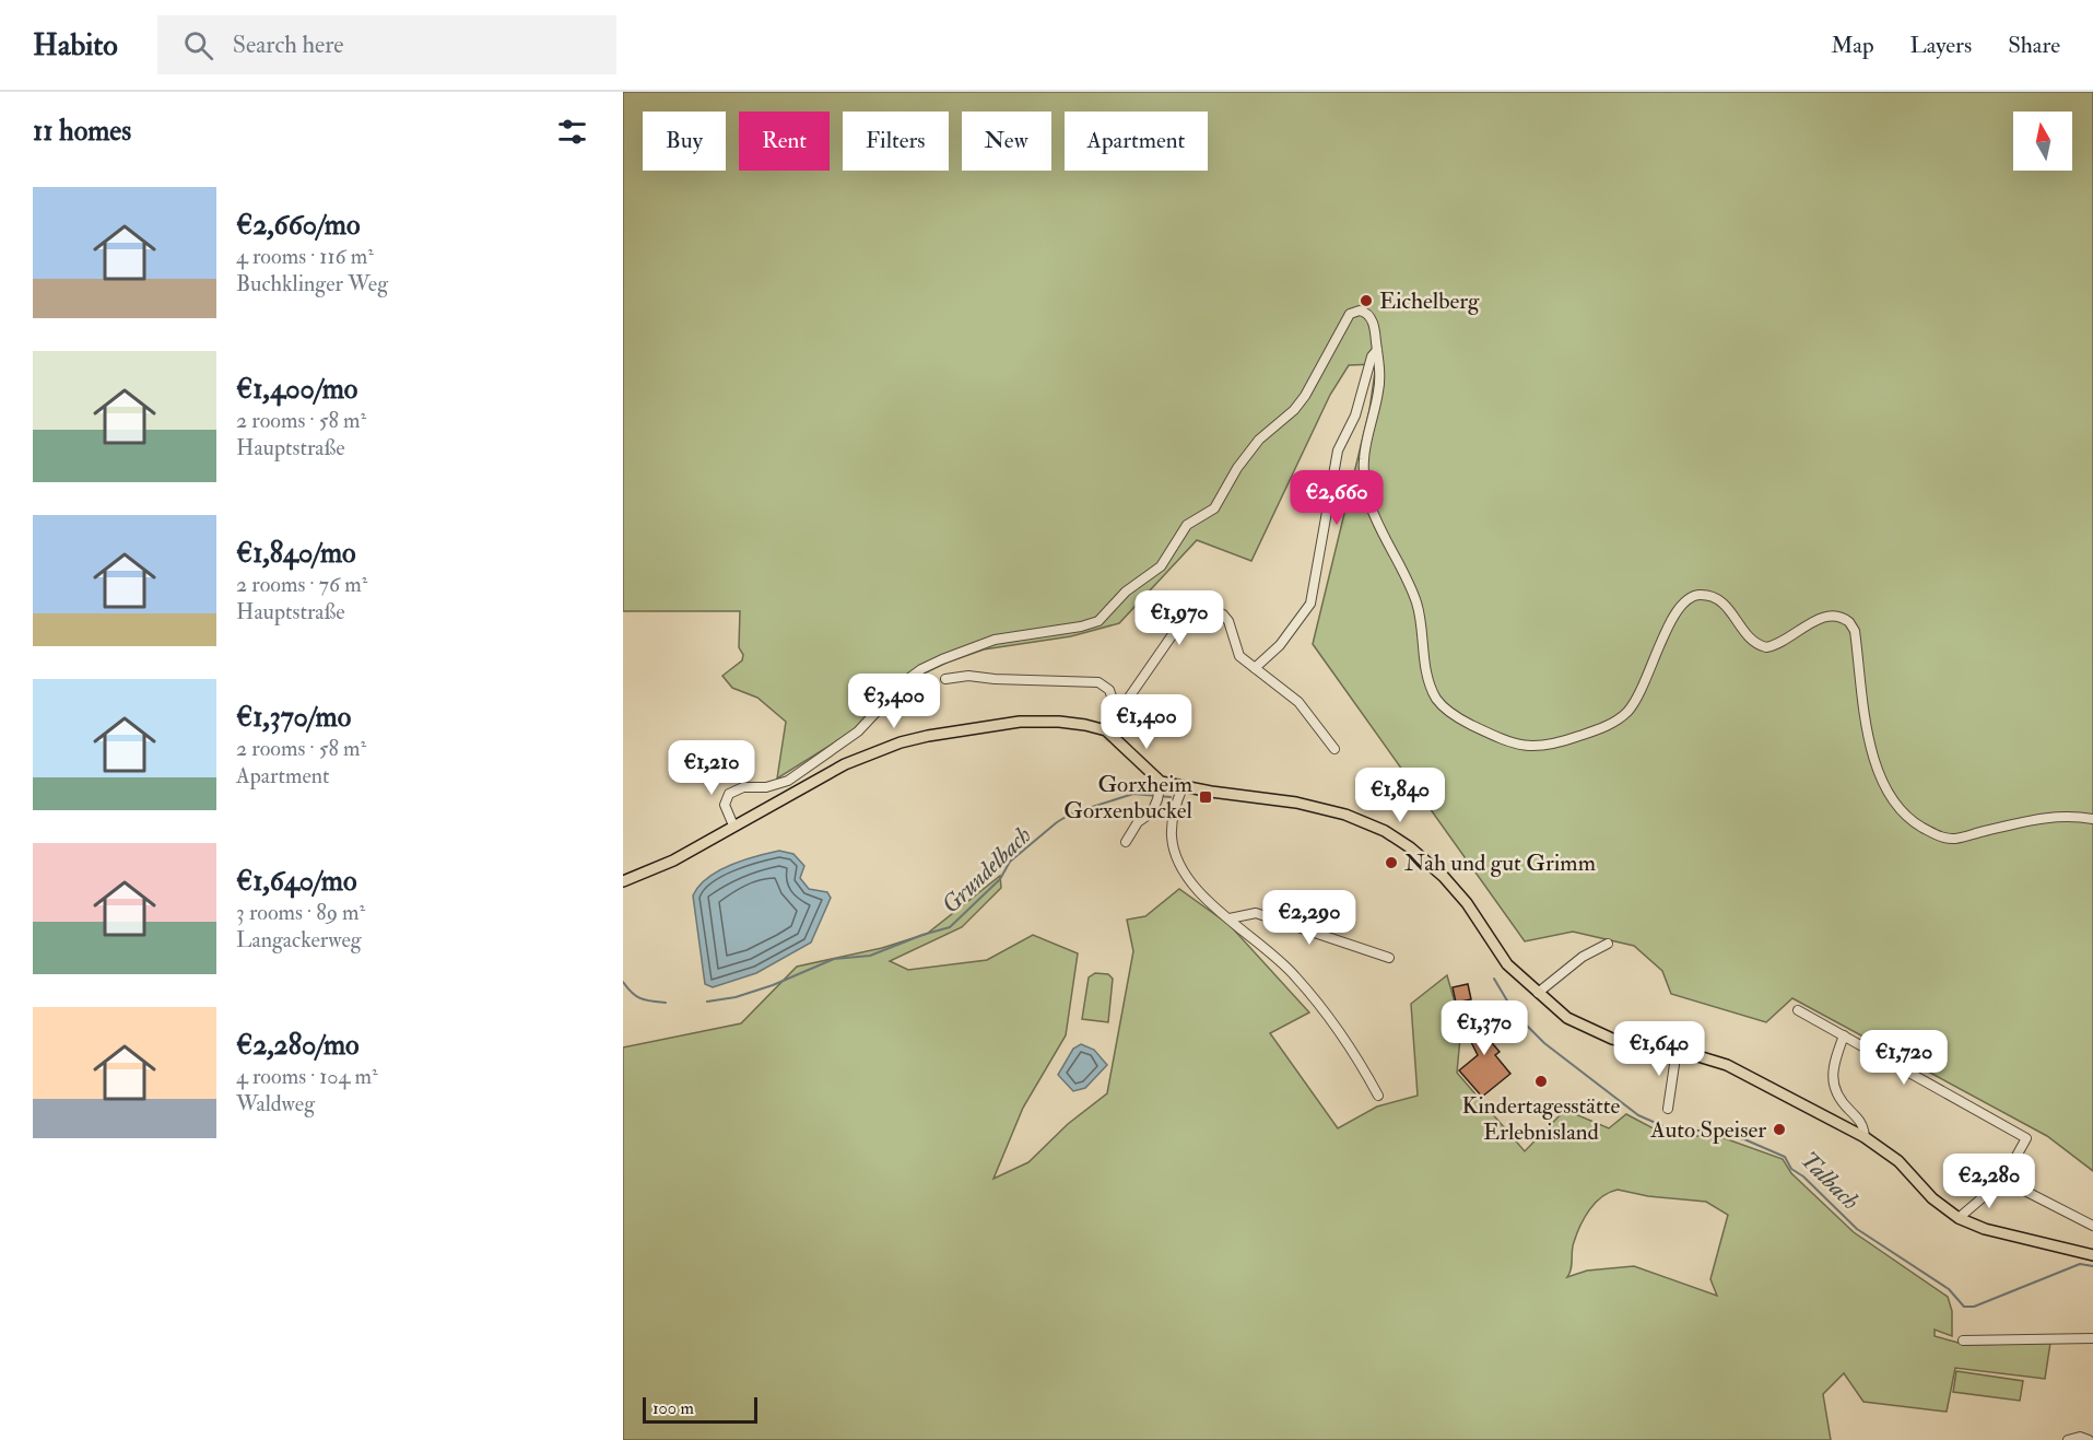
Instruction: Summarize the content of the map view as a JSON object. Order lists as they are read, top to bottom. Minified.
{"water":["Grundelbach","Talbach"],"places":{"other":["Eichelberg","Nah und gut Grimm","Kindertagesstätte Erlebnisland","Auto Speiser"],"transit":["Gorxheim Gorxenbuckel"]},"scale_bar":"100 m","north":"top","page":{"header":"Habito","search":"Search here","nav":["Map","Layers","Share"],"heading":"11 homes","chip":["Buy","Rent","Filters","New","Apartment"],"list":[{"name":"€2,660/mo","note":"4 rooms · 116 m² · Buchklinger Weg"},{"name":"€1,400/mo","note":"2 rooms · 58 m² · Hauptstraße"},{"name":"€1,840/mo","note":"2 rooms · 76 m² · Hauptstraße"},{"name":"€1,370/mo","note":"2 rooms · 58 m² · Apartment"},{"name":"€1,640/mo","note":"3 rooms · 89 m² · Langackerweg"},{"name":"€2,280/mo","note":"4 rooms · 104 m² · Waldweg"}],"price":["€2,660","€1,970","€3,400","€1,400","€1,210","€1,840","€2,290","€1,370","€1,640","€1,720","€2,280"],"scale":"100 m"}}
